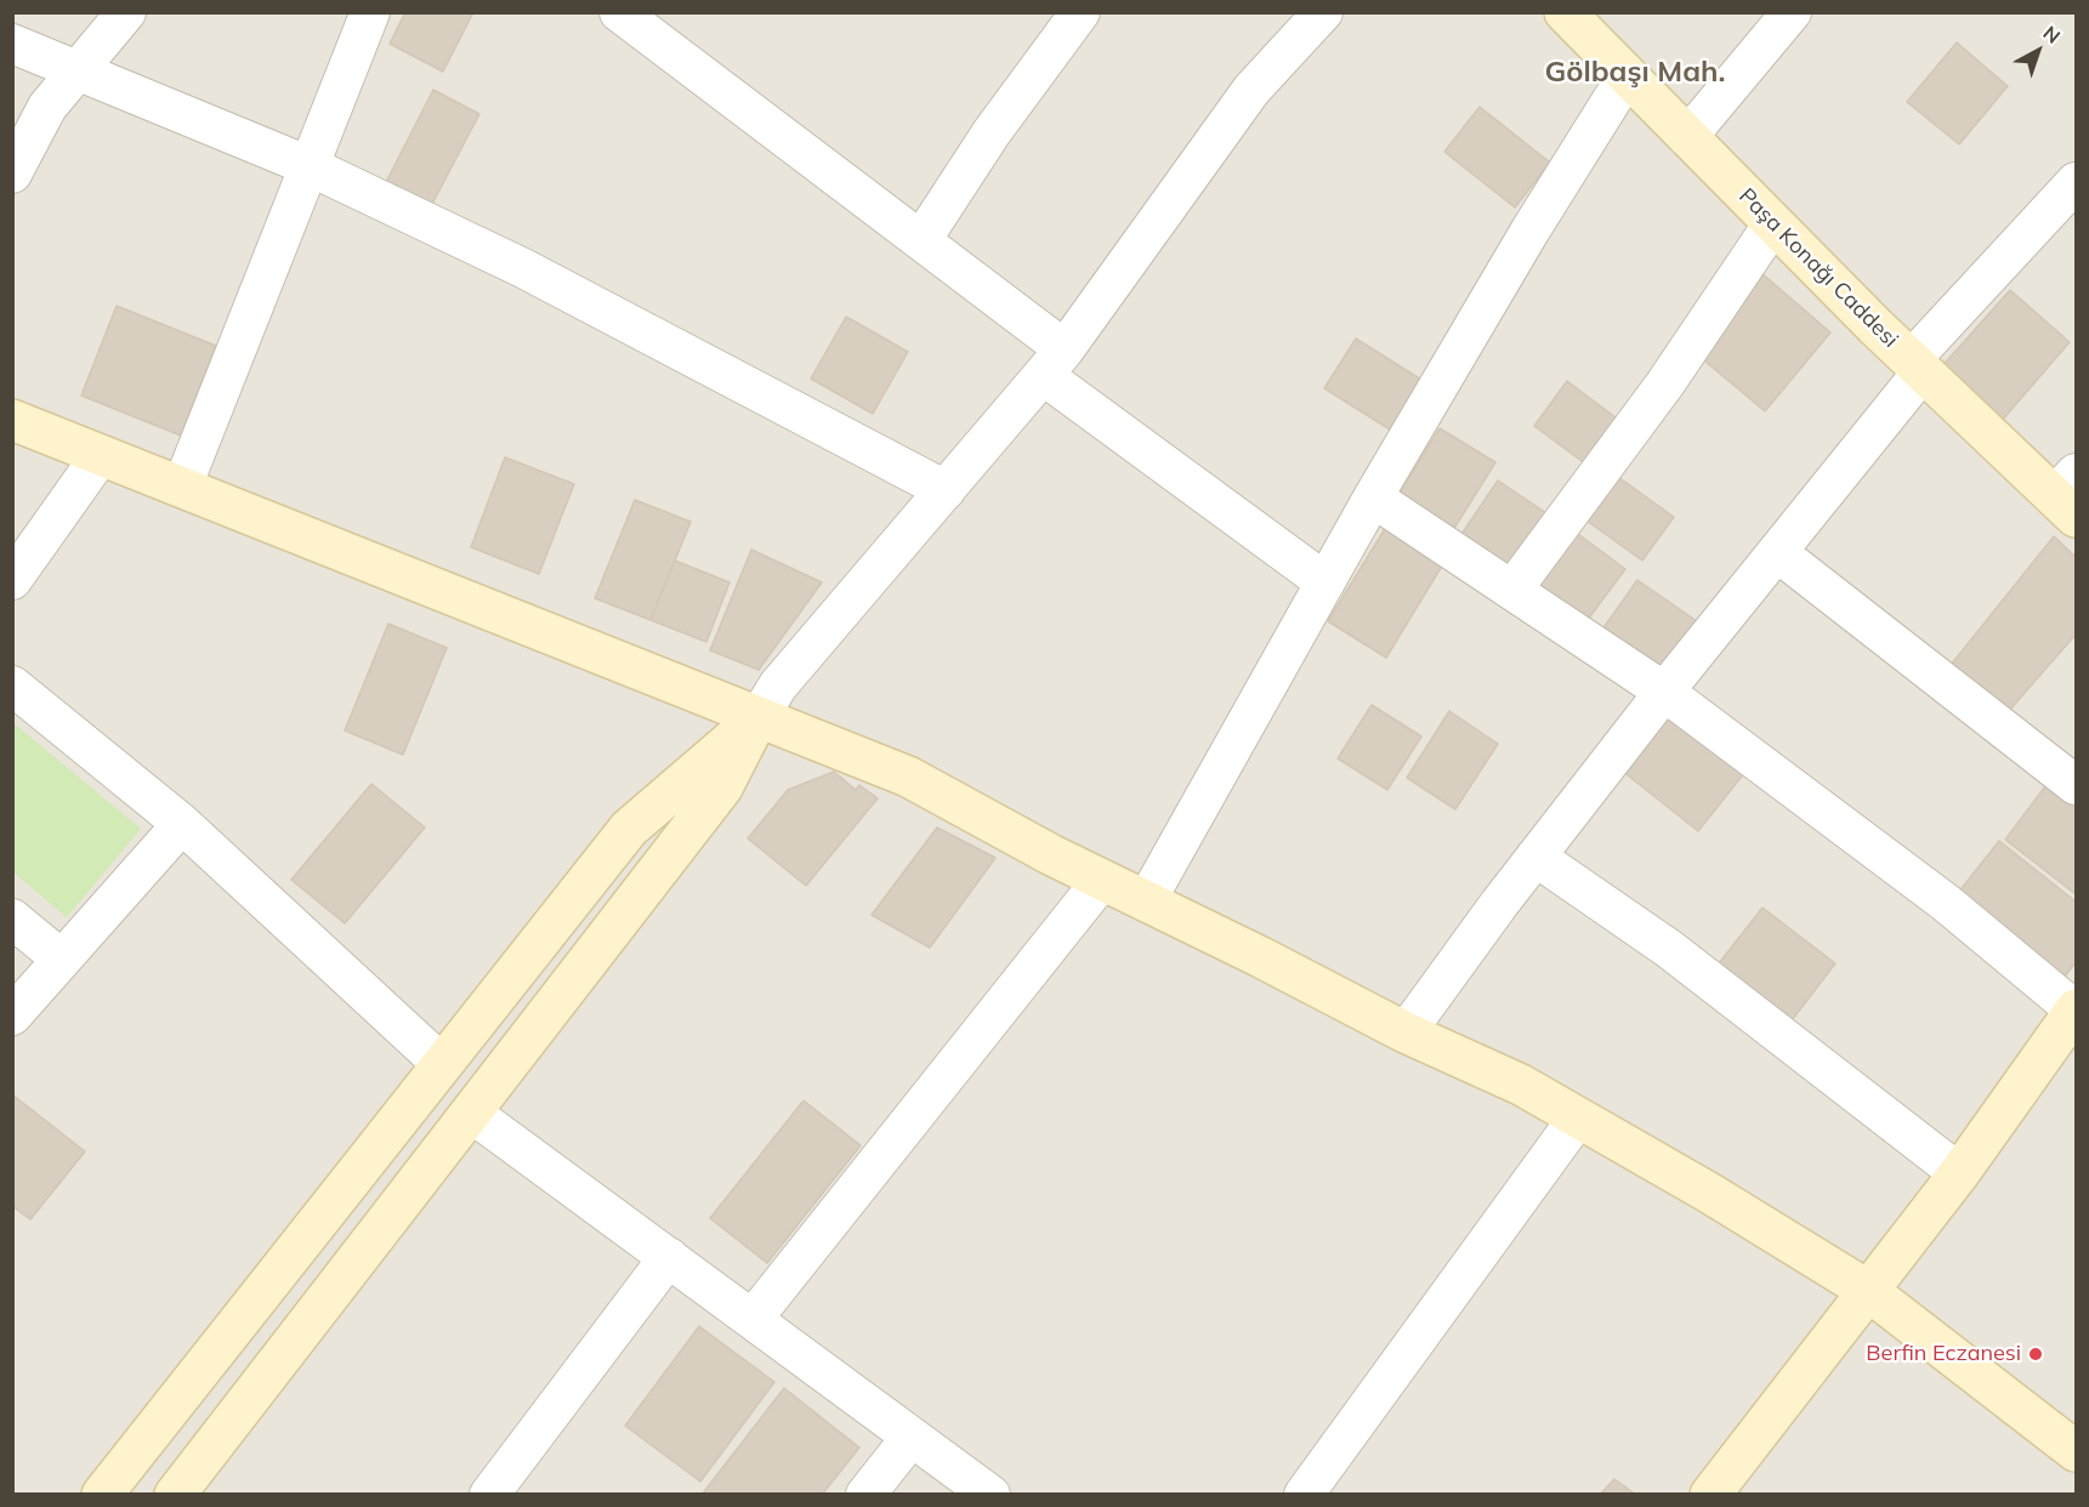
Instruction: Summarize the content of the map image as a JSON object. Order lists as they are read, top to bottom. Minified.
{"streets":{"street":["Paşa Konağı Caddesi"]},"districts":["Gölbaşı Mah."],"places":["Berfin Eczanesi"],"north":"top right"}
